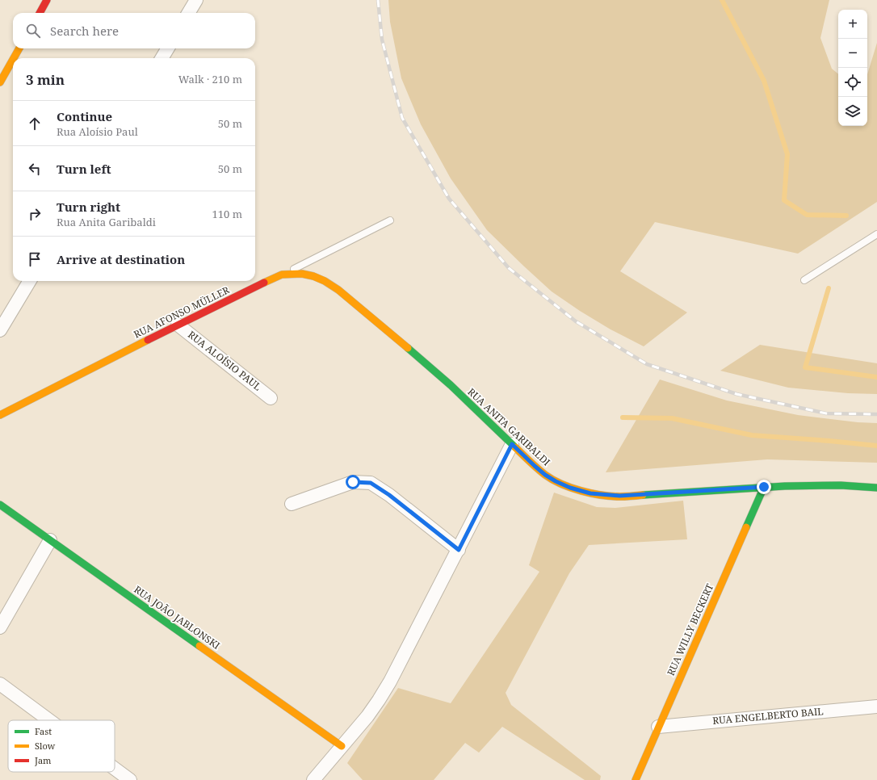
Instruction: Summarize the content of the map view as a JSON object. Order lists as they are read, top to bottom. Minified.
{"streets":{"street":["RUA AFONSO MÜLLER","RUA ALOÍSIO PAUL","RUA ANITA GARIBALDI","RUA JOÃO JABLONSKI","RUA WILLY BECKERT","RUA ENGELBERTO BAIL"]},"crossings":[["RUA AFONSO MÜLLER","RUA ALOÍSIO PAUL"],["RUA AFONSO MÜLLER","RUA ANITA GARIBALDI"],["RUA ANITA GARIBALDI","RUA WILLY BECKERT"],["RUA WILLY BECKERT","RUA ENGELBERTO BAIL"]],"legend":["Fast","Slow","Jam"],"page":{"map_buttons":["+","−"],"search":"Search here","heading":["3 min","Walk · 210 m"],"list":[["Continue","Rua Aloísio Paul","50 m"],["Turn left","50 m"],["Turn right","Rua Anita Garibaldi","110 m"],"Arrive at destination"]}}
